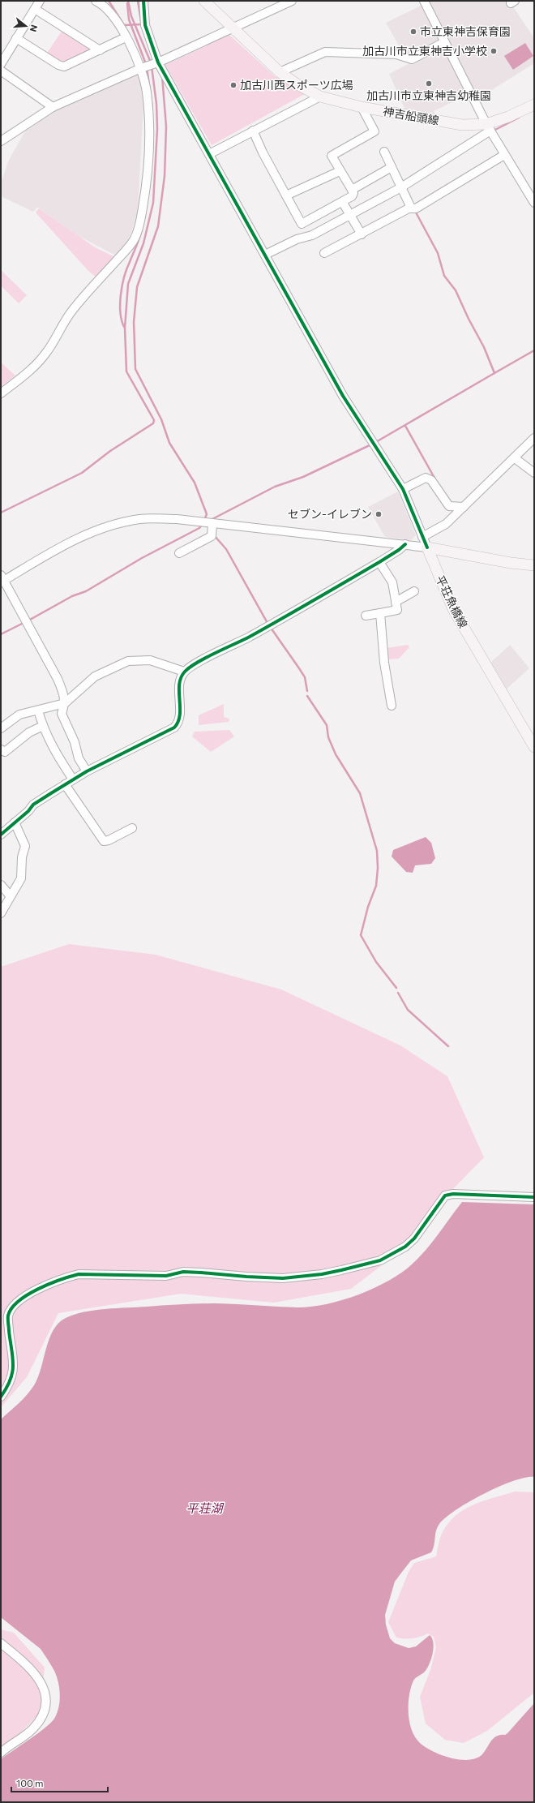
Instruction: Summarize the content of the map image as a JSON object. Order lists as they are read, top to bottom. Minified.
{"streets":{"main road":["神吉船頭線","平荘魚橋線"]},"water":["平荘湖"],"places":["市立東神吉保育園","加古川市立東神吉小学校","加古川市立東神吉幼稚園","加古川西スポーツ広場","セブン-イレブン"],"scale_bar":"100 m","north":"right"}
